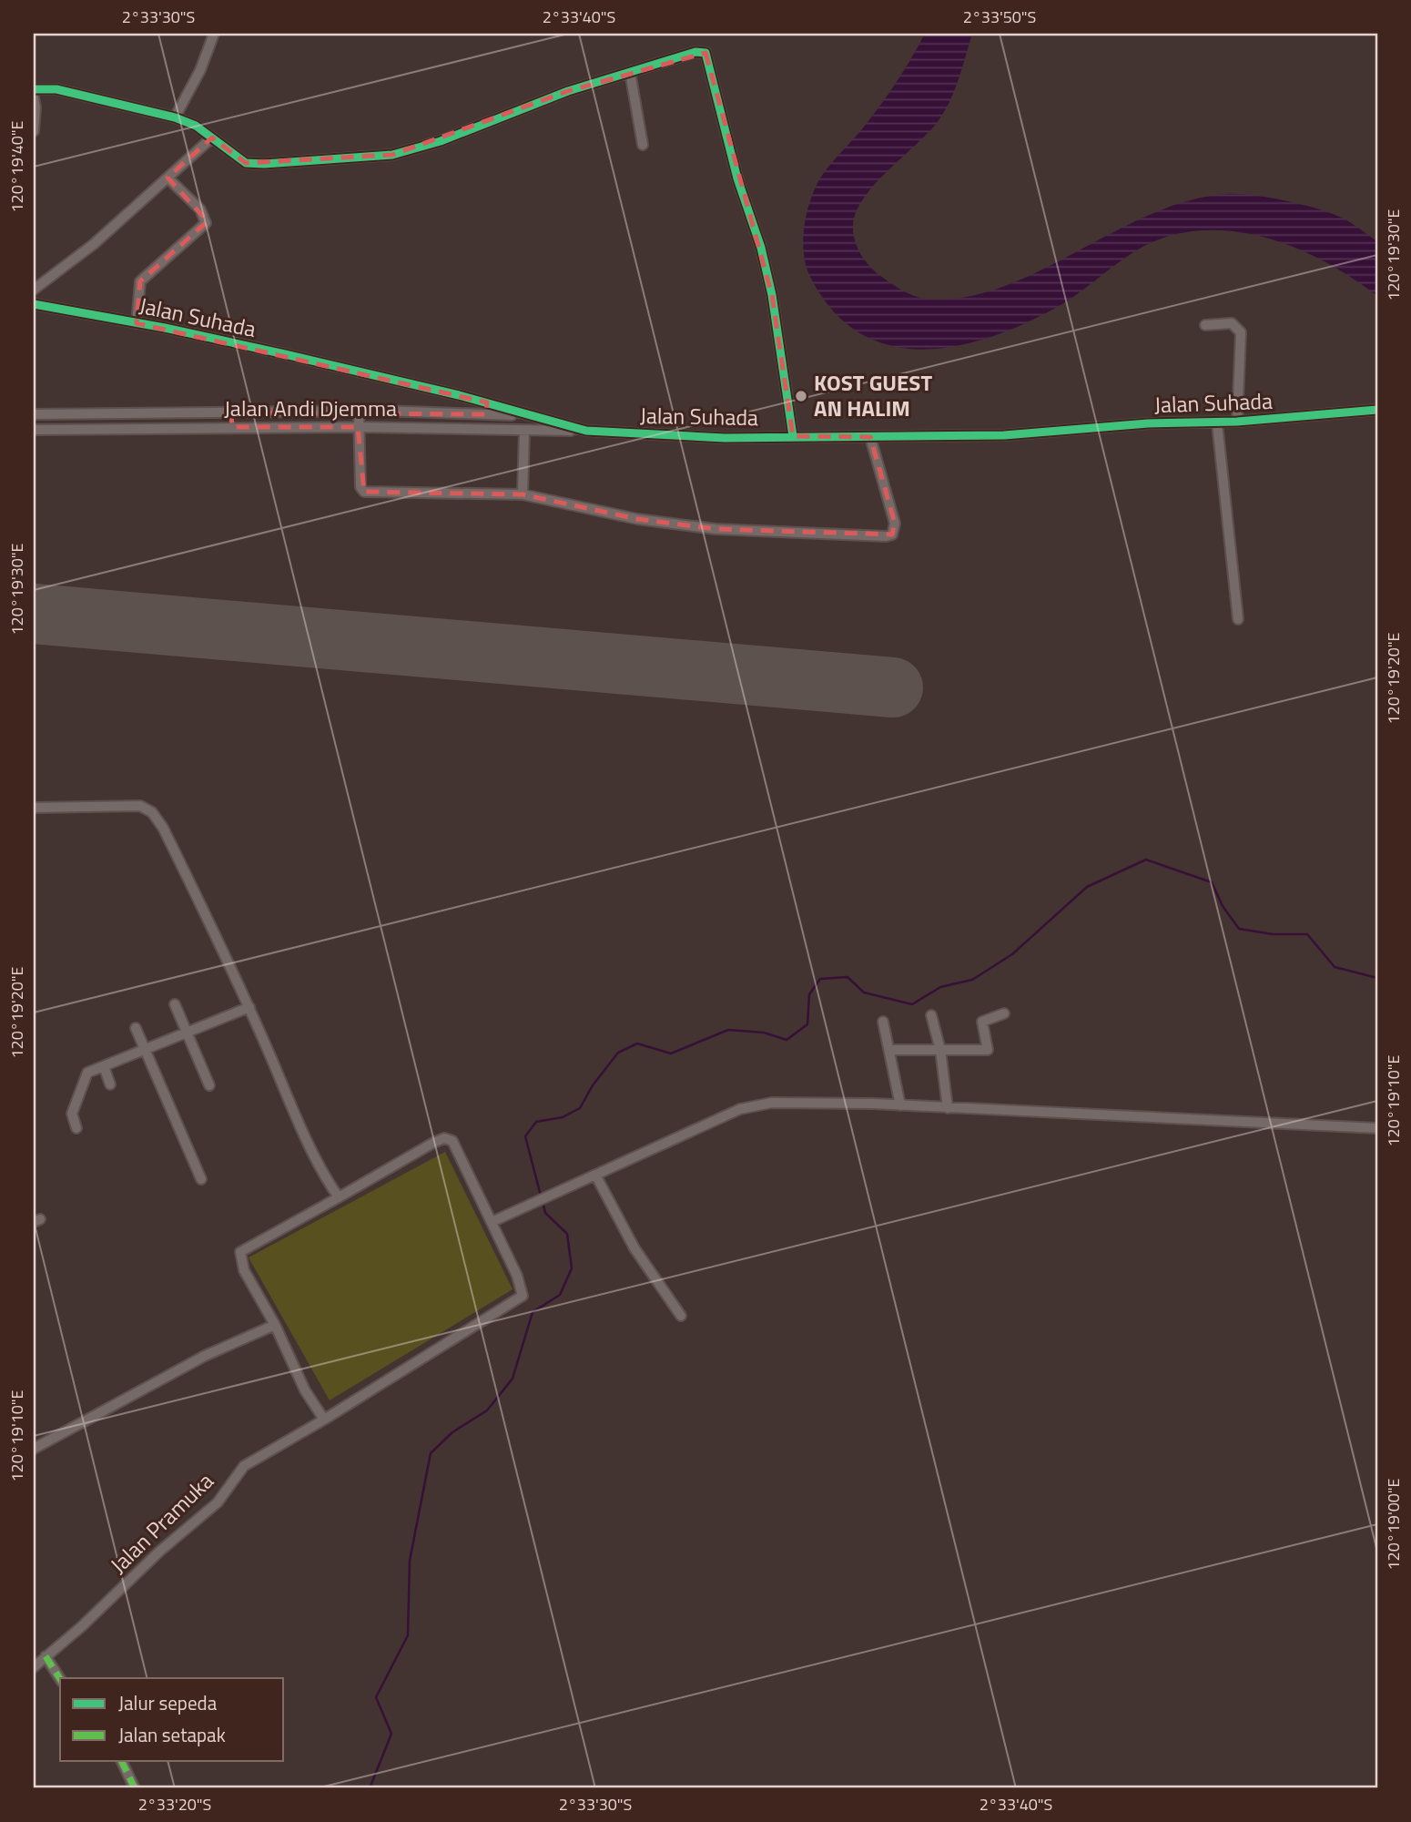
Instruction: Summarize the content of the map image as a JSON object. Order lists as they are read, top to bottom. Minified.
{"streets":{"street":["Jalan Suhada","Jalan Andi Djemma","Jalan Pramuka"]},"crossings":[["Jalan Suhada","Jalan Andi Djemma"]],"places":["KOST GUEST AN HALIM"],"legend":["Jalur sepeda","Jalan setapak"],"coordinates":["2°33'30\"S","2°33'40\"S","2°33'50\"S","120°19'40\"E","120°19'30\"E","120°19'20\"E","120°19'10\"E","120°19'00\"E","2°33'20\"S"]}
